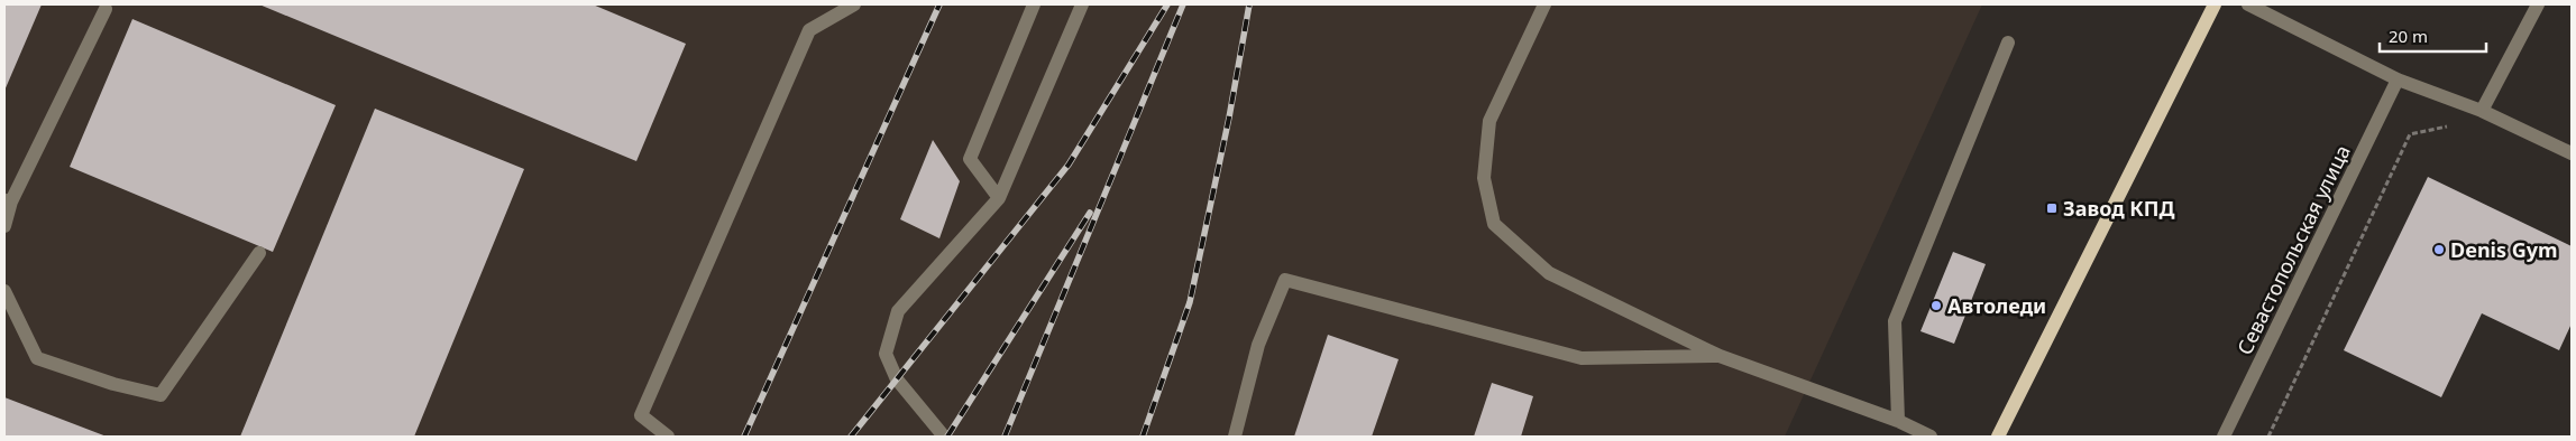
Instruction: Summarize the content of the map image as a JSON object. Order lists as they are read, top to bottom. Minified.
{"streets":{"street":["Севастопольская улица"]},"places":{"transit":["Завод КПД"],"other":["Denis Gym","Автоледи"]},"scale_bar":"20 m"}
